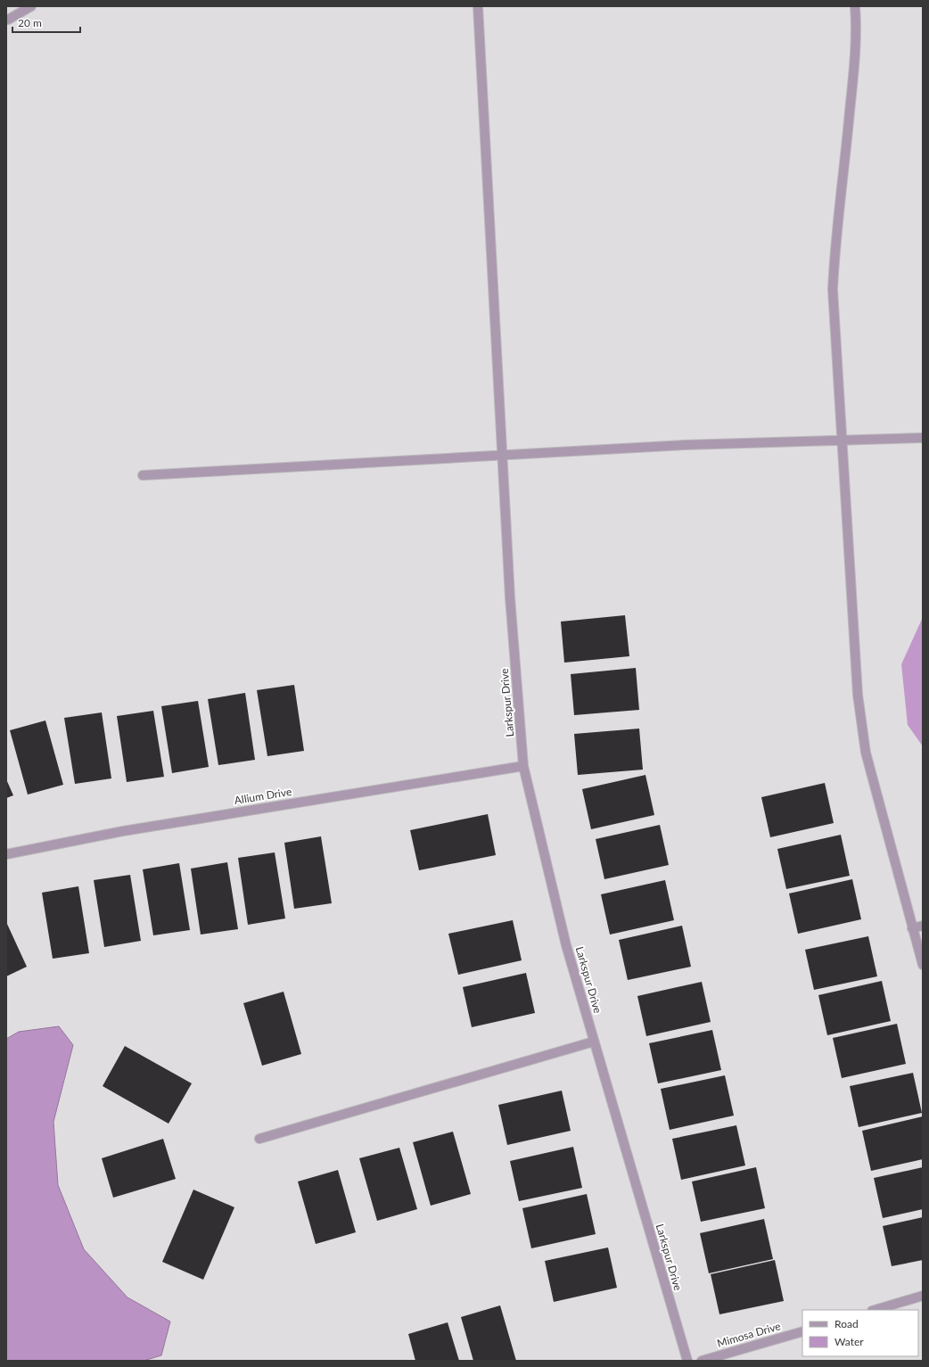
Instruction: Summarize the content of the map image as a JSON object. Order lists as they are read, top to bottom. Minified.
{"streets":{"street":["Larkspur Drive","Allium Drive","Mimosa Drive"]},"crossings":[["Larkspur Drive","Allium Drive"]],"legend":["Road","Water"],"scale_bar":"20 m"}
